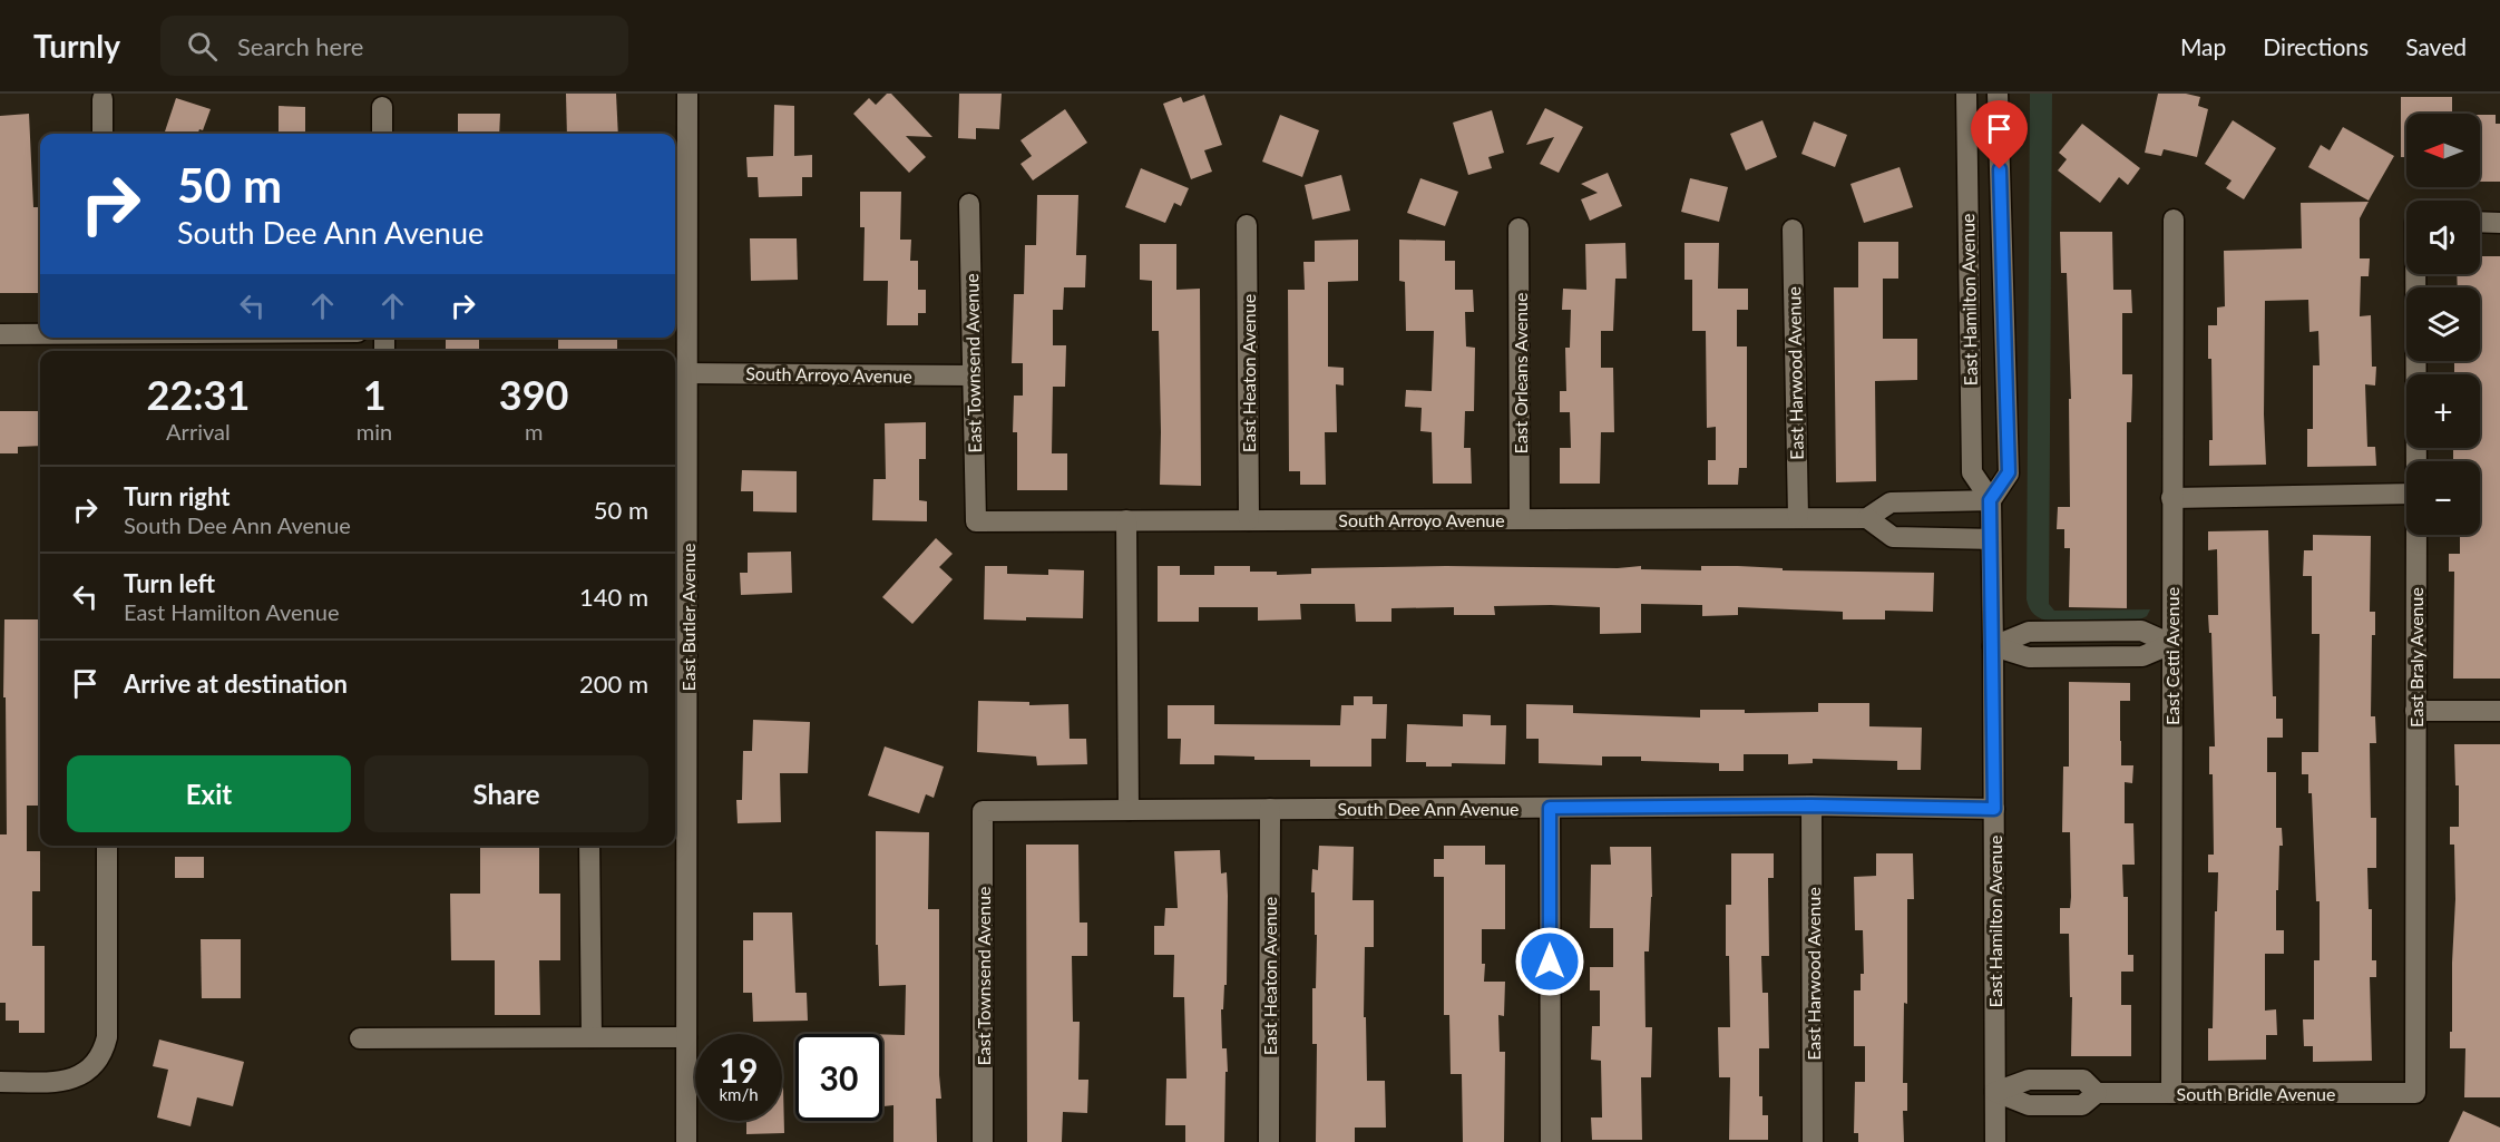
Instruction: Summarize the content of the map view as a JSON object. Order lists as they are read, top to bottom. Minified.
{"streets":{"street":["East Hamilton Avenue","East Townsend Avenue","East Heaton Avenue","East Orleans Avenue","East Harwood Avenue","South Arroyo Avenue","East Butler Avenue","East Cetti Avenue","East Braly Avenue","South Dee Ann Avenue","South Bridle Avenue"]},"crossings":[["East Hamilton Avenue","South Arroyo Avenue"],["East Hamilton Avenue","South Dee Ann Avenue"],["East Hamilton Avenue","South Bridle Avenue"],["East Townsend Avenue","South Arroyo Avenue"],["East Townsend Avenue","South Dee Ann Avenue"],["East Heaton Avenue","South Arroyo Avenue"],["East Heaton Avenue","South Dee Ann Avenue"],["East Orleans Avenue","South Arroyo Avenue"],["East Harwood Avenue","South Arroyo Avenue"],["East Harwood Avenue","South Dee Ann Avenue"],["South Arroyo Avenue","East Butler Avenue"],["East Cetti Avenue","South Bridle Avenue"],["East Braly Avenue","South Bridle Avenue"]],"north":"left","page":{"header":"Turnly","search":"Search here","nav":["Map","Directions","Saved"],"map_buttons":["+","−"],"turn":["50 m","South Dee Ann Avenue"],"eta":["22:31","Arrival","1","min","390","m"],"list":[{"name":"Turn right","note":"South Dee Ann Avenue","value":"50 m"},{"name":"Turn left","note":"East Hamilton Avenue","value":"140 m"},{"name":"Arrive at destination","value":"200 m"}],"buttons":["Exit","Share"],"speed":"19 km/h","limit":"30"}}
